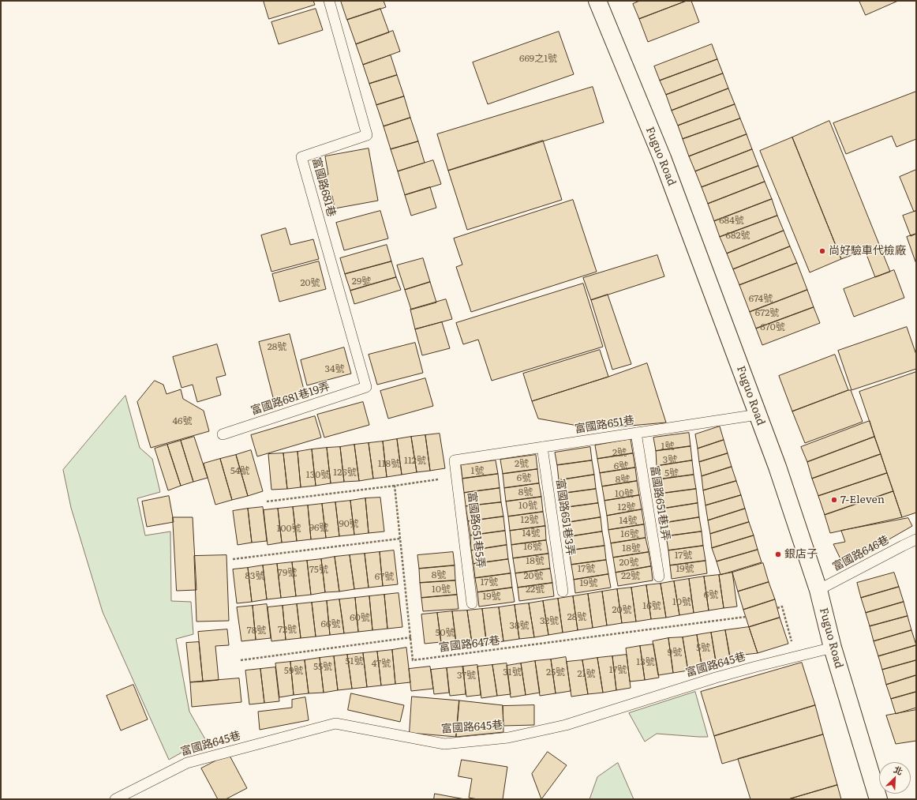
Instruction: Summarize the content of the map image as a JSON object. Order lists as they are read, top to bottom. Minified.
{"streets":{"street":["Fuguo Road"],"lane":["富國路681巷","富國路681巷19弄","富國路651巷","富國路651巷1弄","富國路651巷3弄","富國路651巷5弄","富國路646巷","富國路645巷"],"path":["富國路647巷"]},"crossings":[["Fuguo Road","富國路651巷"],["Fuguo Road","富國路646巷"],["Fuguo Road","富國路645巷"],["富國路681巷","富國路681巷19弄"],["富國路651巷","富國路651巷1弄"],["富國路651巷","富國路651巷3弄"],["富國路651巷","富國路651巷5弄"]],"places":["尚好驗車代檢廠","7-Eleven","銀店子"],"house_numbers":["669之1號","684號","682號","29號","20號","674號","672號","670號","28號","34號","46號","1號","2號","3號","112號","118號","2號","6號","54號","1號","126號","5號","130號","6號","8號","8號","10號","10號","12號","12號","14號","90號","96號","100號","14號","16號","16號","18號","17號","18號","20號","17號","19號","75號","79號","8號","83號","20號","22號","67號","17號","19號","10號","22號","6號","19號","10號","16號","20號","28號","60號","32號","66號","38號","72號","78號","50號","5號","9號","51號","13號","47號","55號","17號","59號","31號","25號","21號","37號"],"north":"top right"}
